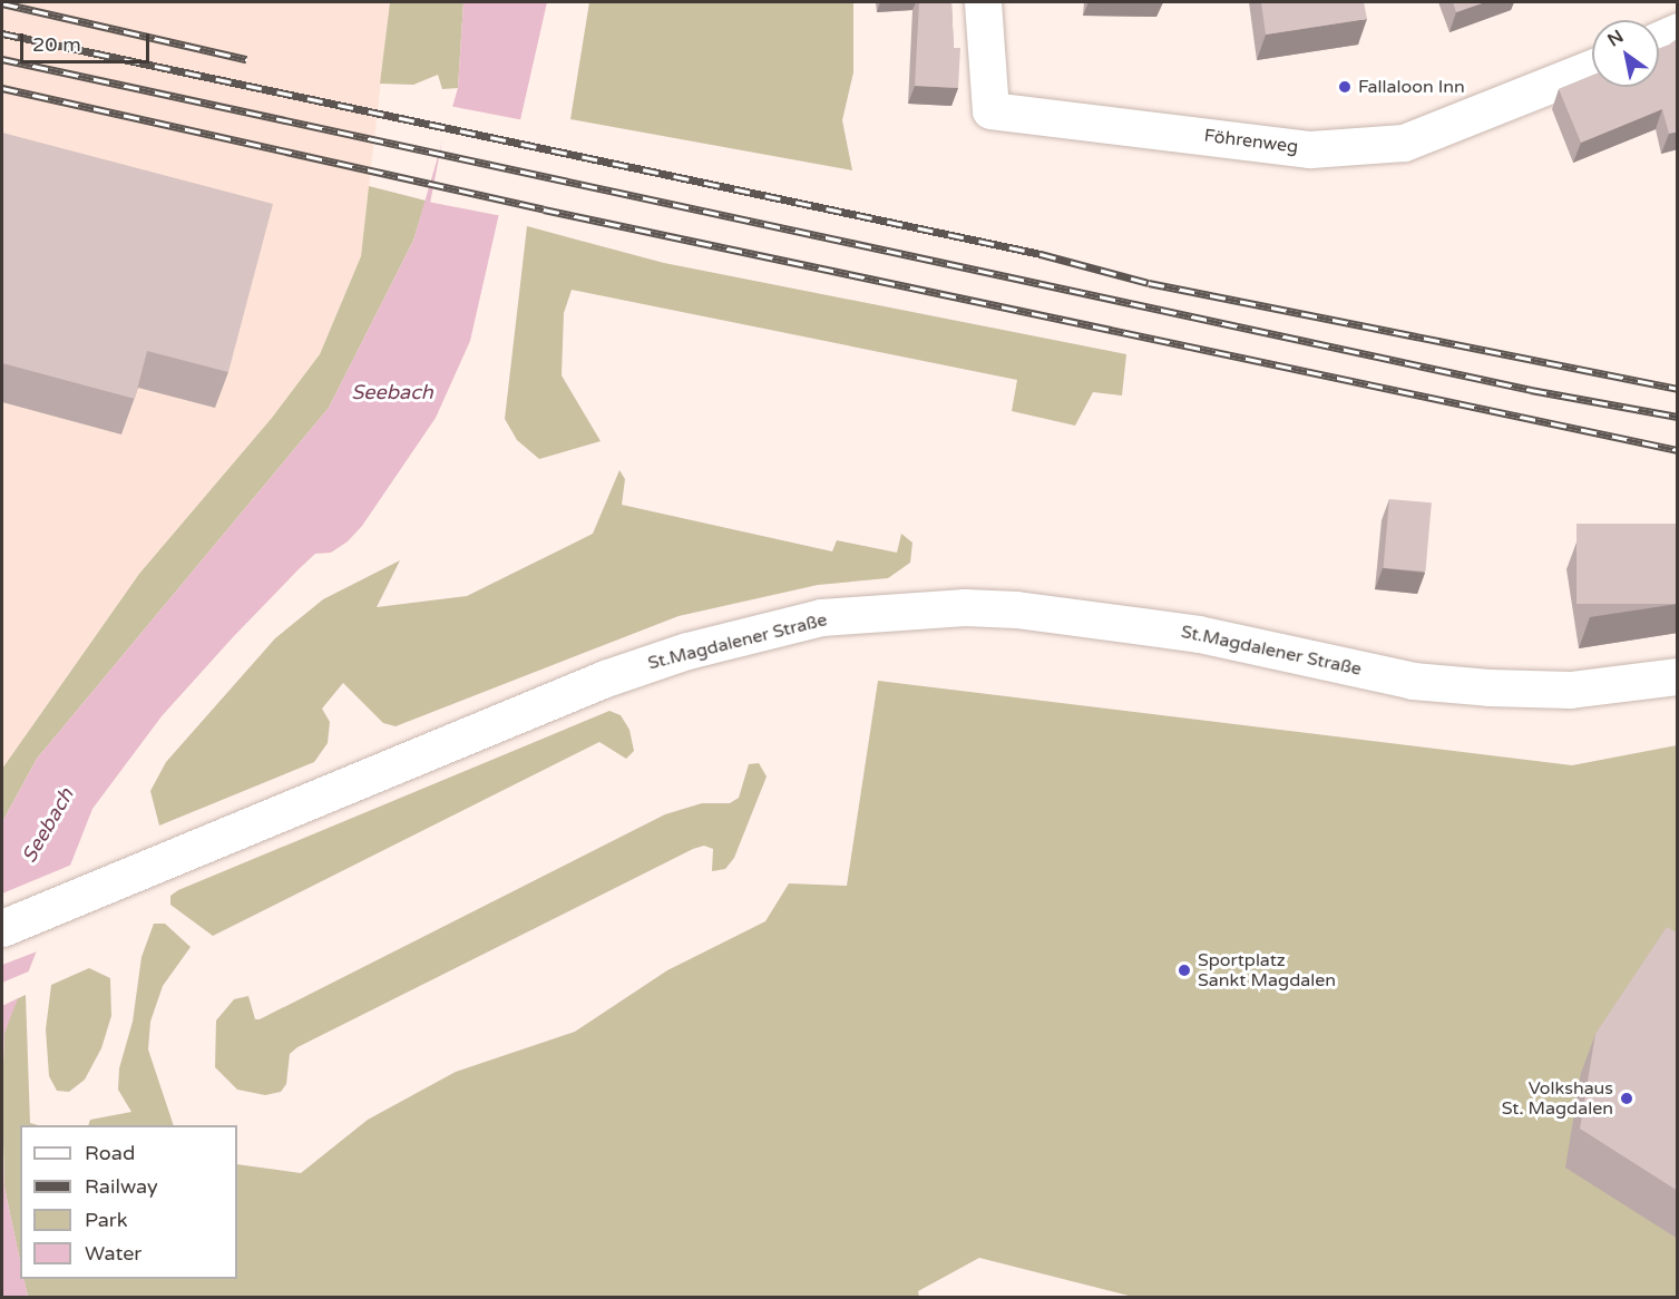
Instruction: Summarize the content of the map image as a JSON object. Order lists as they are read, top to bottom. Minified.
{"streets":{"street":["Föhrenweg","St.Magdalener Straße"]},"water":["Seebach"],"places":["Fallaloon Inn","Sportplatz Sankt Magdalen","Volkshaus St. Magdalen"],"legend":["Road","Railway","Park","Water"],"scale_bar":"20 m","north":"top left"}
